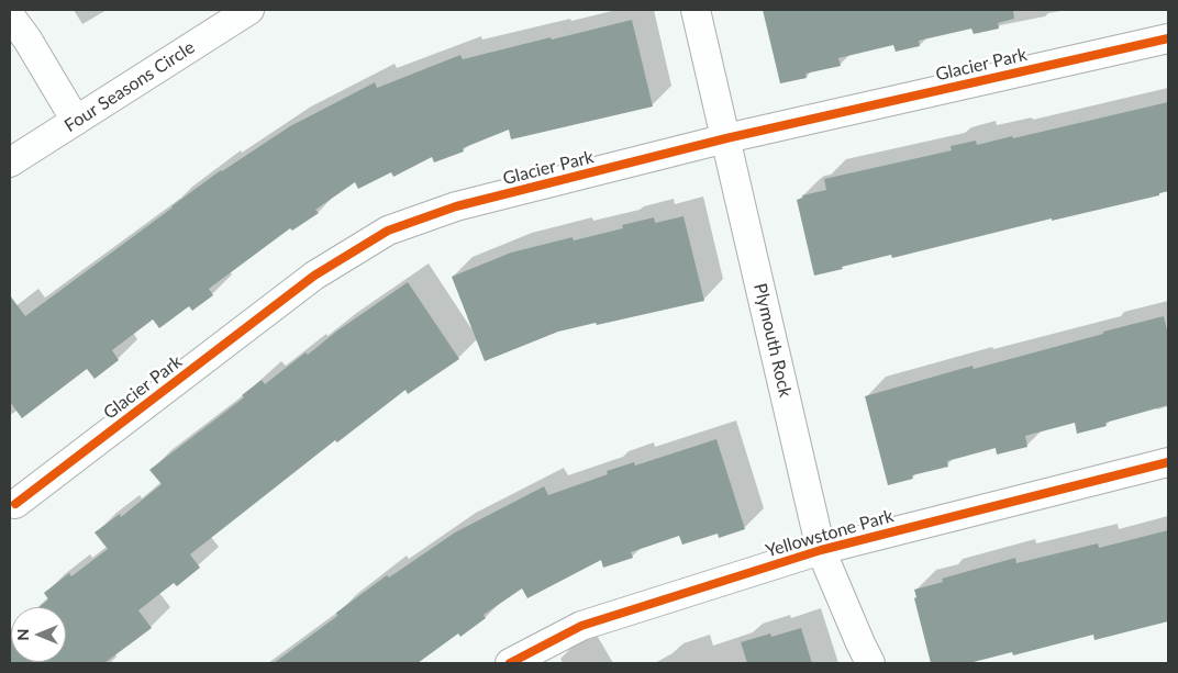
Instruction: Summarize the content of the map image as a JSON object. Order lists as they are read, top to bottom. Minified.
{"streets":{"street":["Glacier Park","Four Seasons Circle","Plymouth Rock","Yellowstone Park"]},"crossings":[["Glacier Park","Plymouth Rock"],["Plymouth Rock","Yellowstone Park"]],"north":"left"}
